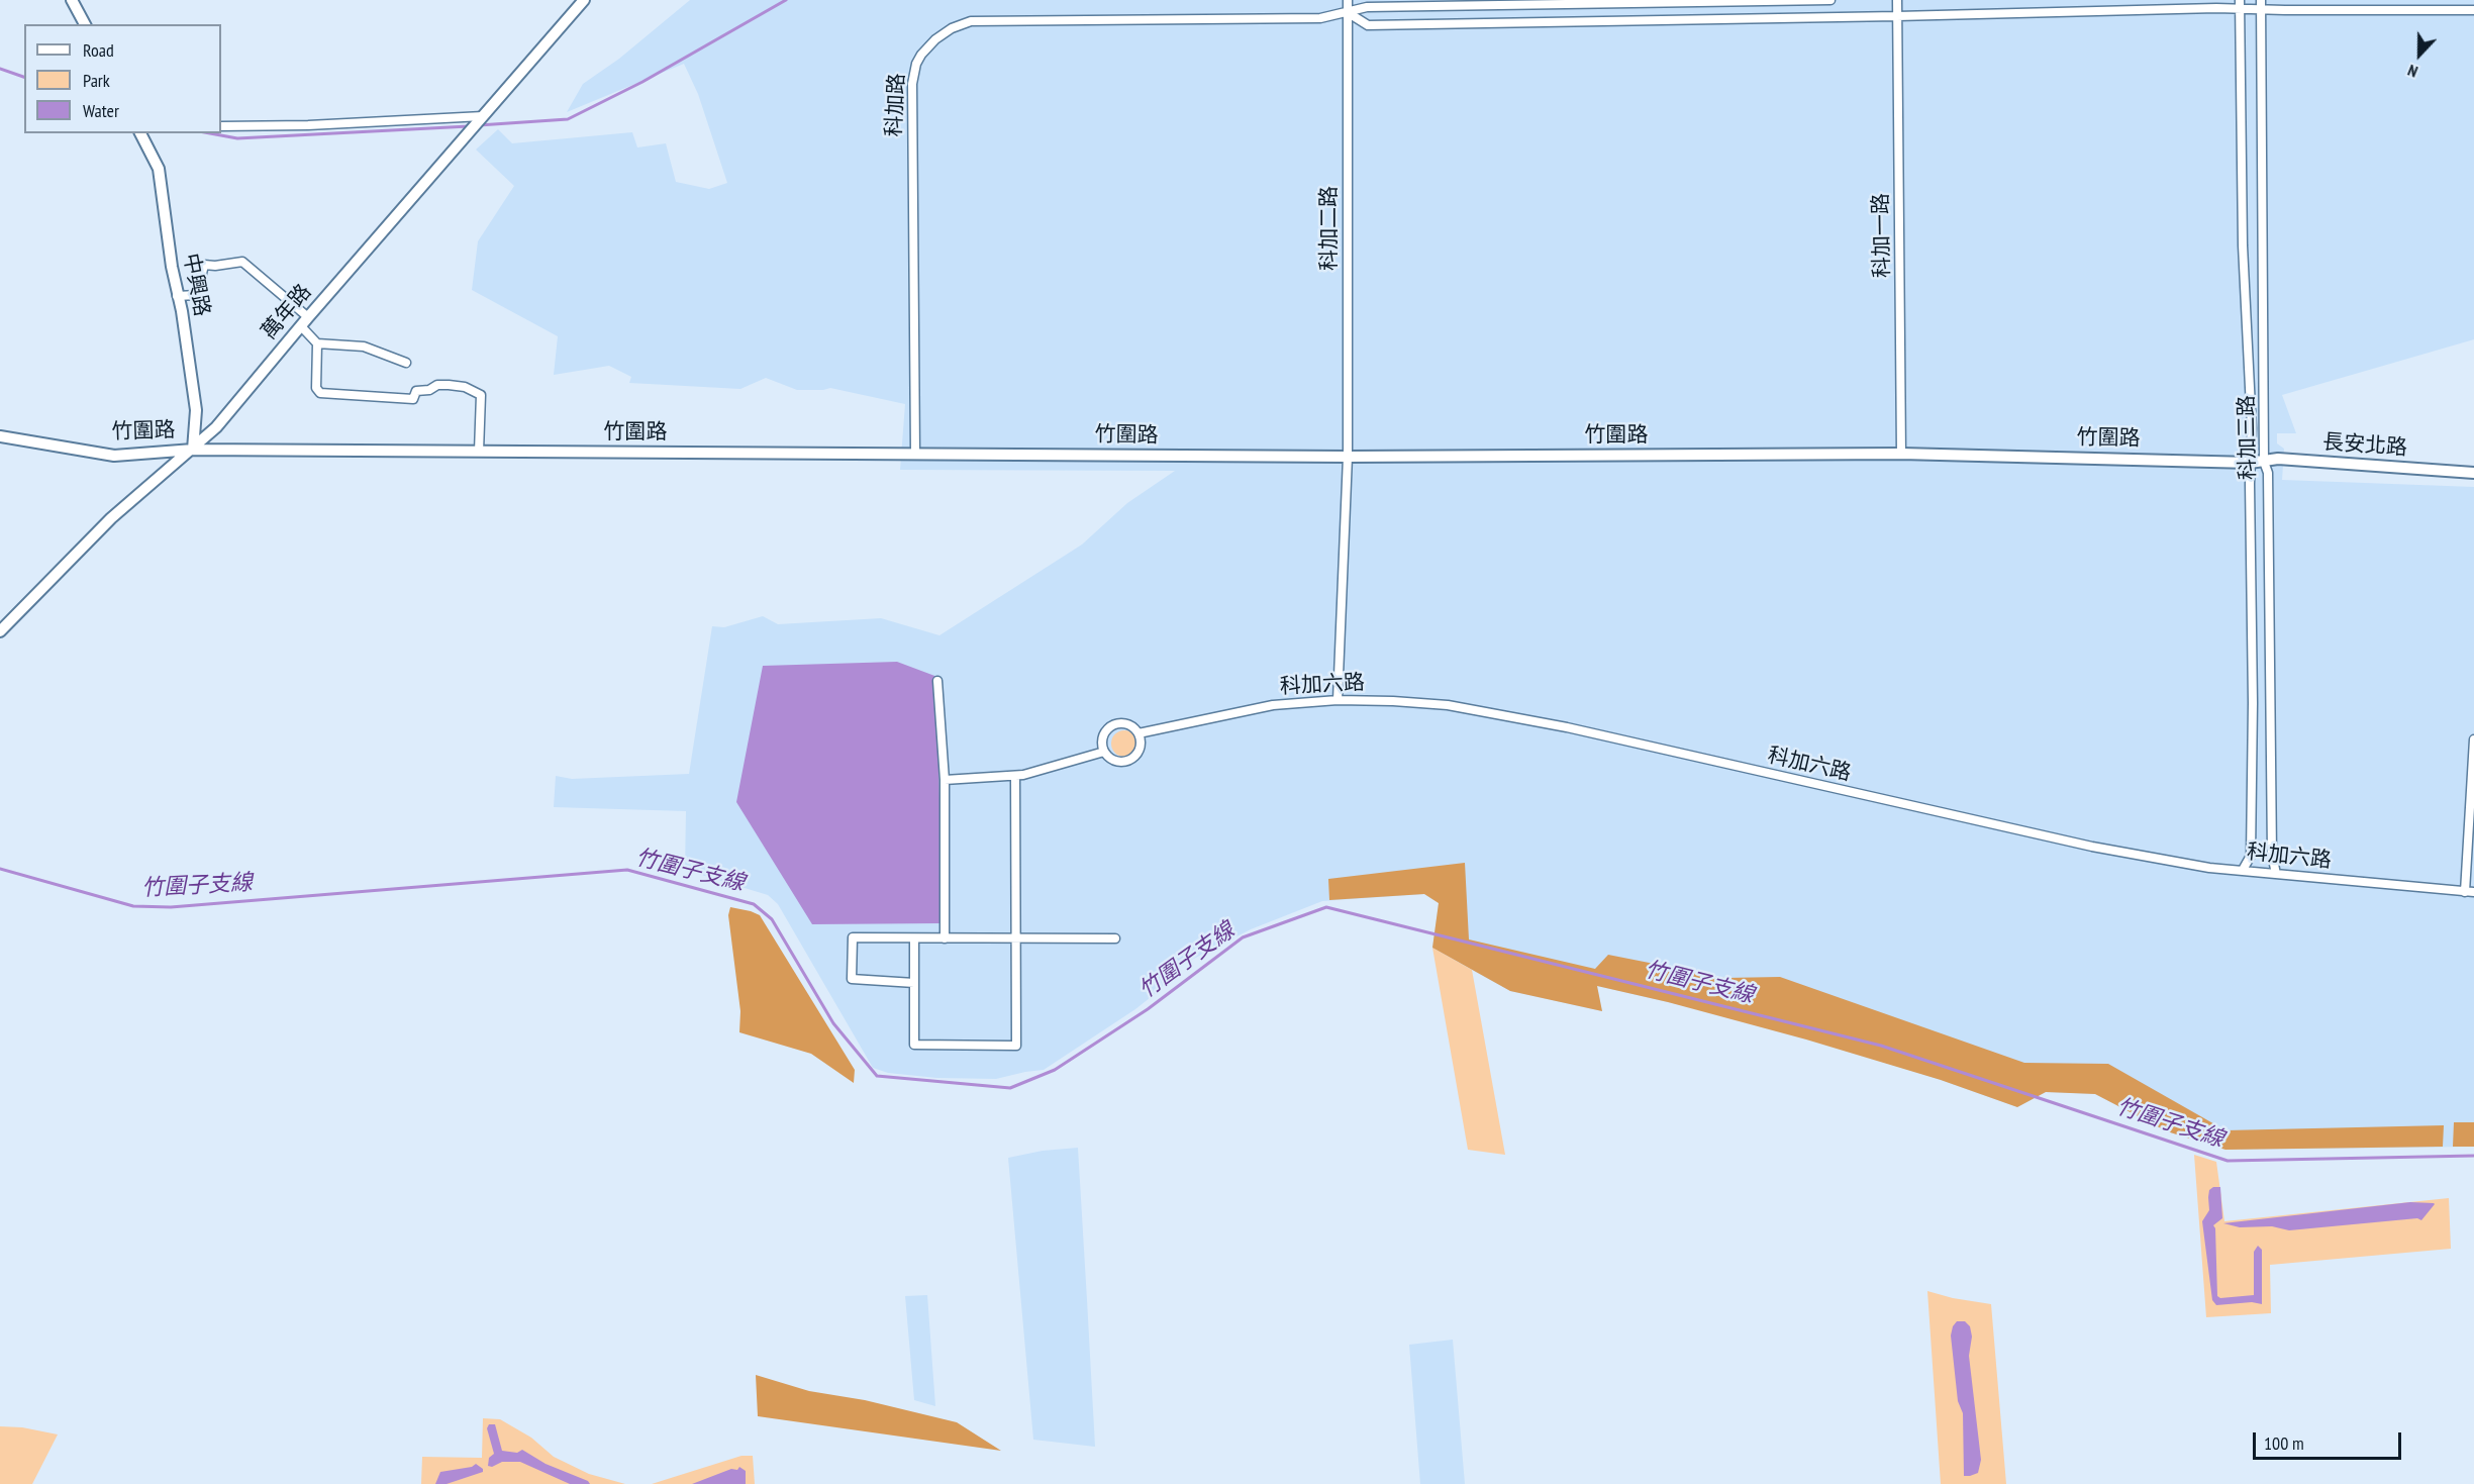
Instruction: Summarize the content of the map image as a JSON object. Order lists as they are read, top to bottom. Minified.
{"streets":{"street":["科加路","科加二路","科加一路","中興路","萬年路","竹圍路","科加三路","長安北路","科加六路"]},"crossings":[["科加路","科加二路"],["科加路","竹圍路"],["科加二路","竹圍路"],["科加二路","科加六路"],["科加一路","竹圍路"],["中興路","萬年路"],["中興路","竹圍路"],["萬年路","竹圍路"],["竹圍路","科加三路"],["竹圍路","長安北路"],["科加三路","長安北路"],["科加三路","科加六路"]],"water":["竹圍子支線"],"legend":["Road","Park","Water"],"scale_bar":"100 m","north":"bottom"}
